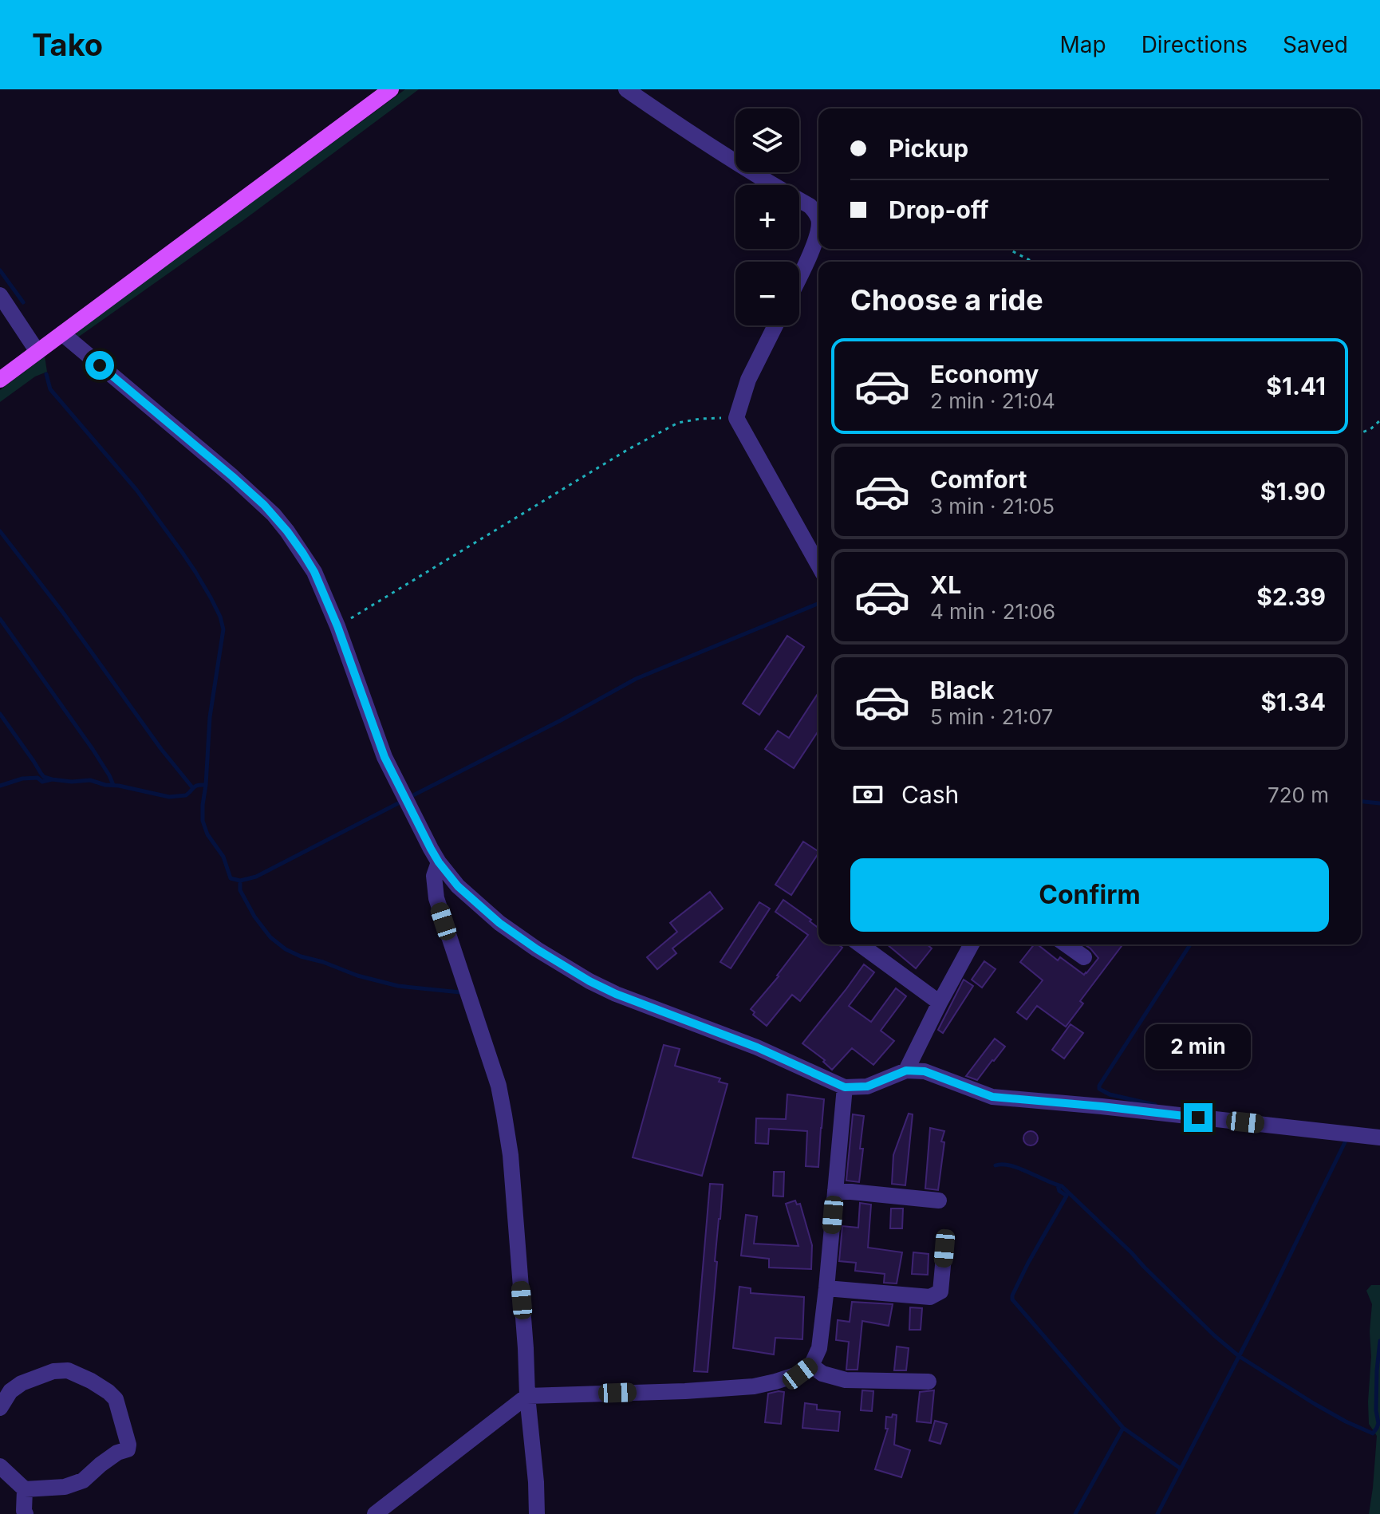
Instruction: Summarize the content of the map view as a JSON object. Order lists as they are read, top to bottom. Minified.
{"page":{"header":"Tako","nav":["Map","Directions","Saved"],"map_buttons":["+","−"],"banner":["Pickup","Drop-off"],"heading":"Choose a ride","list":[{"name":"Economy","note":"2 min · 21:04","value":"$1.41"},{"name":"Comfort","note":"3 min · 21:05","value":"$1.90"},{"name":"XL","note":"4 min · 21:06","value":"$2.39"},{"name":"Black","note":"5 min · 21:07","value":"$1.34"}],"pay":["Cash","720 m"],"buttons":"Confirm","bubble":"2 min"}}
